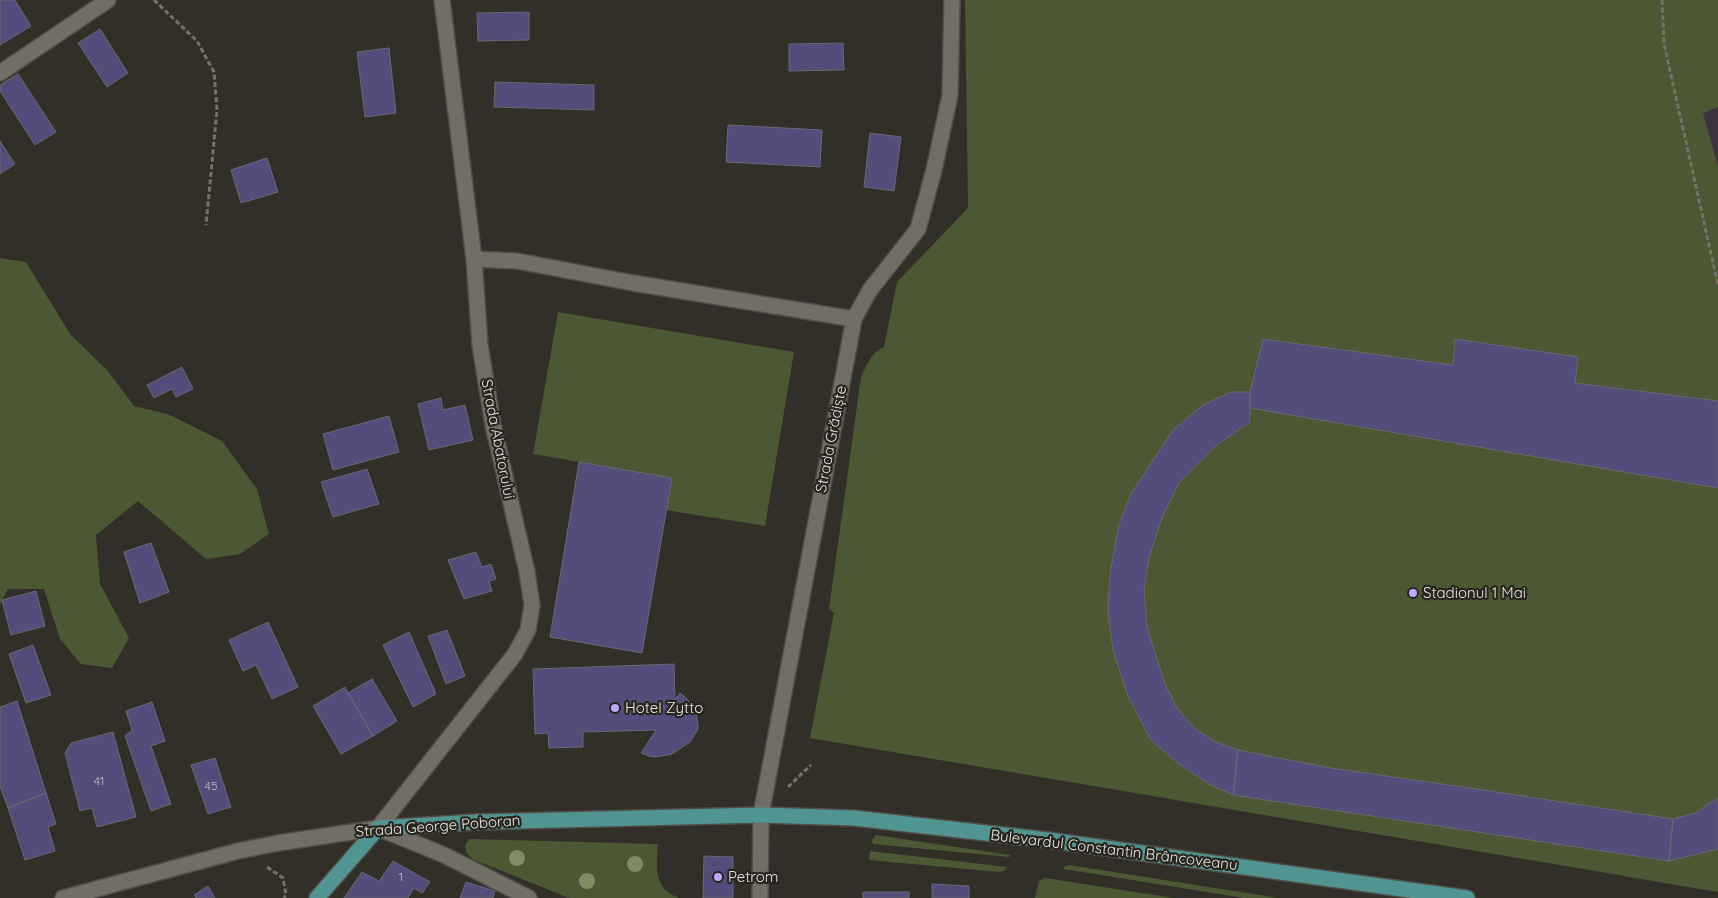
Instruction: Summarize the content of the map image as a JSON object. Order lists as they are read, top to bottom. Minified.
{"streets":{"main road":["Strada George Poboran","Bulevardul Constantin Brâncoveanu"],"street":["Strada Abatorului","Strada Grădiște"]},"crossings":[["Strada Abatorului","Strada George Poboran"],["Strada Grădiște","Strada George Poboran"],["Strada Grădiște","Bulevardul Constantin Brâncoveanu"],["Strada George Poboran","Bulevardul Constantin Brâncoveanu"]],"places":["Stadionul 1 Mai","Hotel Zytto","Petrom"],"house_numbers":["41","45","1"]}
